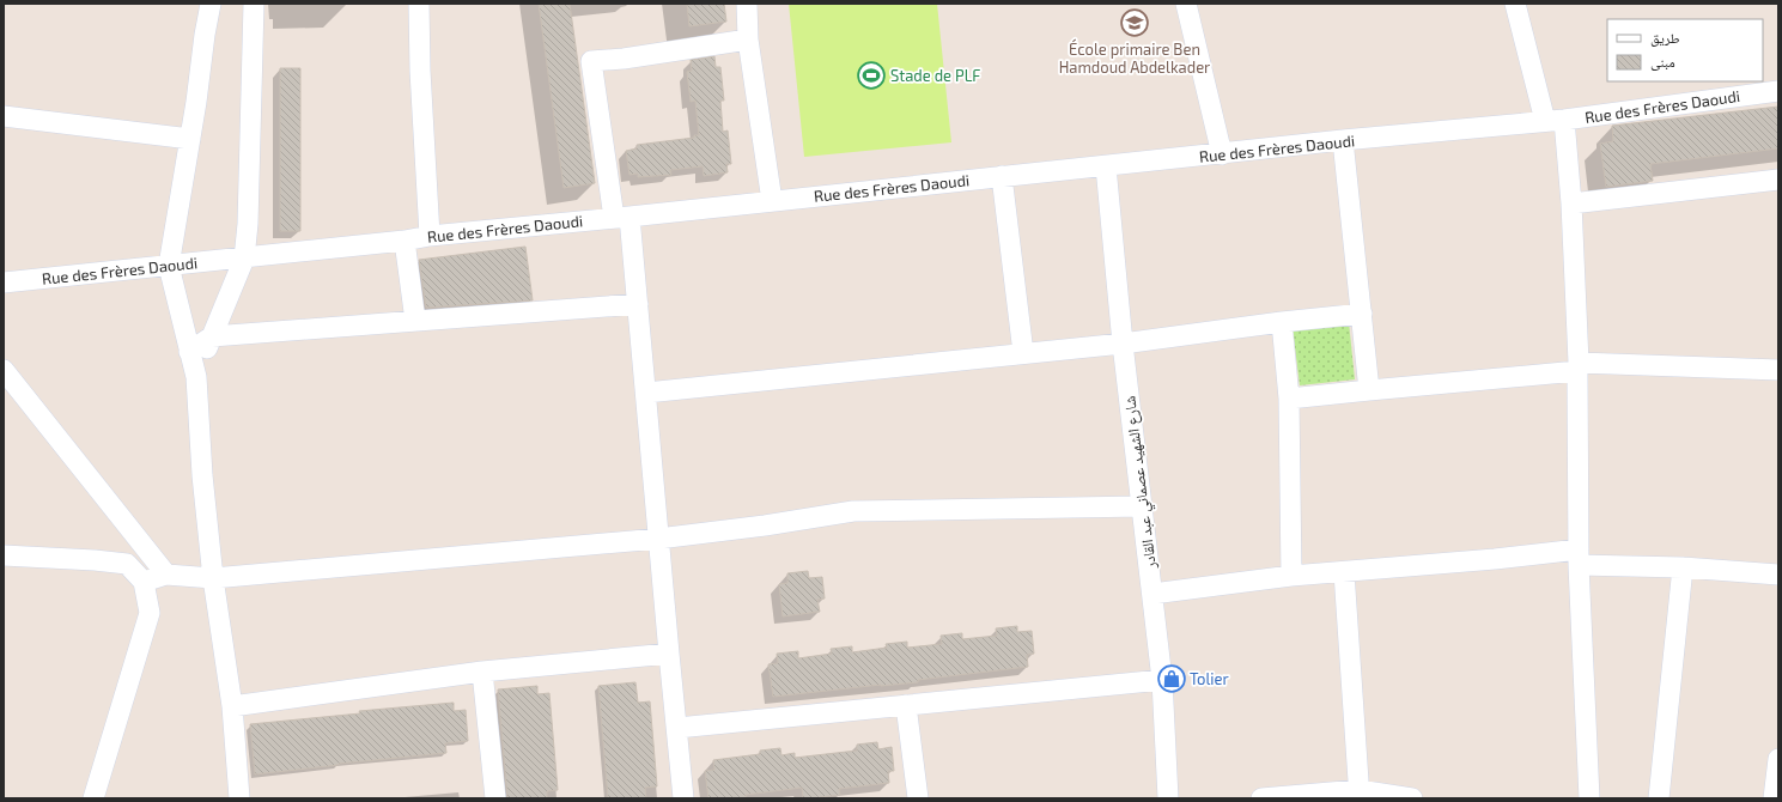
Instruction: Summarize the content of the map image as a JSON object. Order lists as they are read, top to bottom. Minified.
{"streets":{"street":["Rue des Frères Daoudi","شارع الشهيد عصماني عبد القادر"]},"crossings":[["Rue des Frères Daoudi","شارع الشهيد عصماني عبد القادر"]],"places":{"school or university":["École primaire Ben Hamdoud Abdelkader"],"sports":["Stade de PLF"],"shop":["Tolier"]},"legend":["طريق","مبنى"]}
